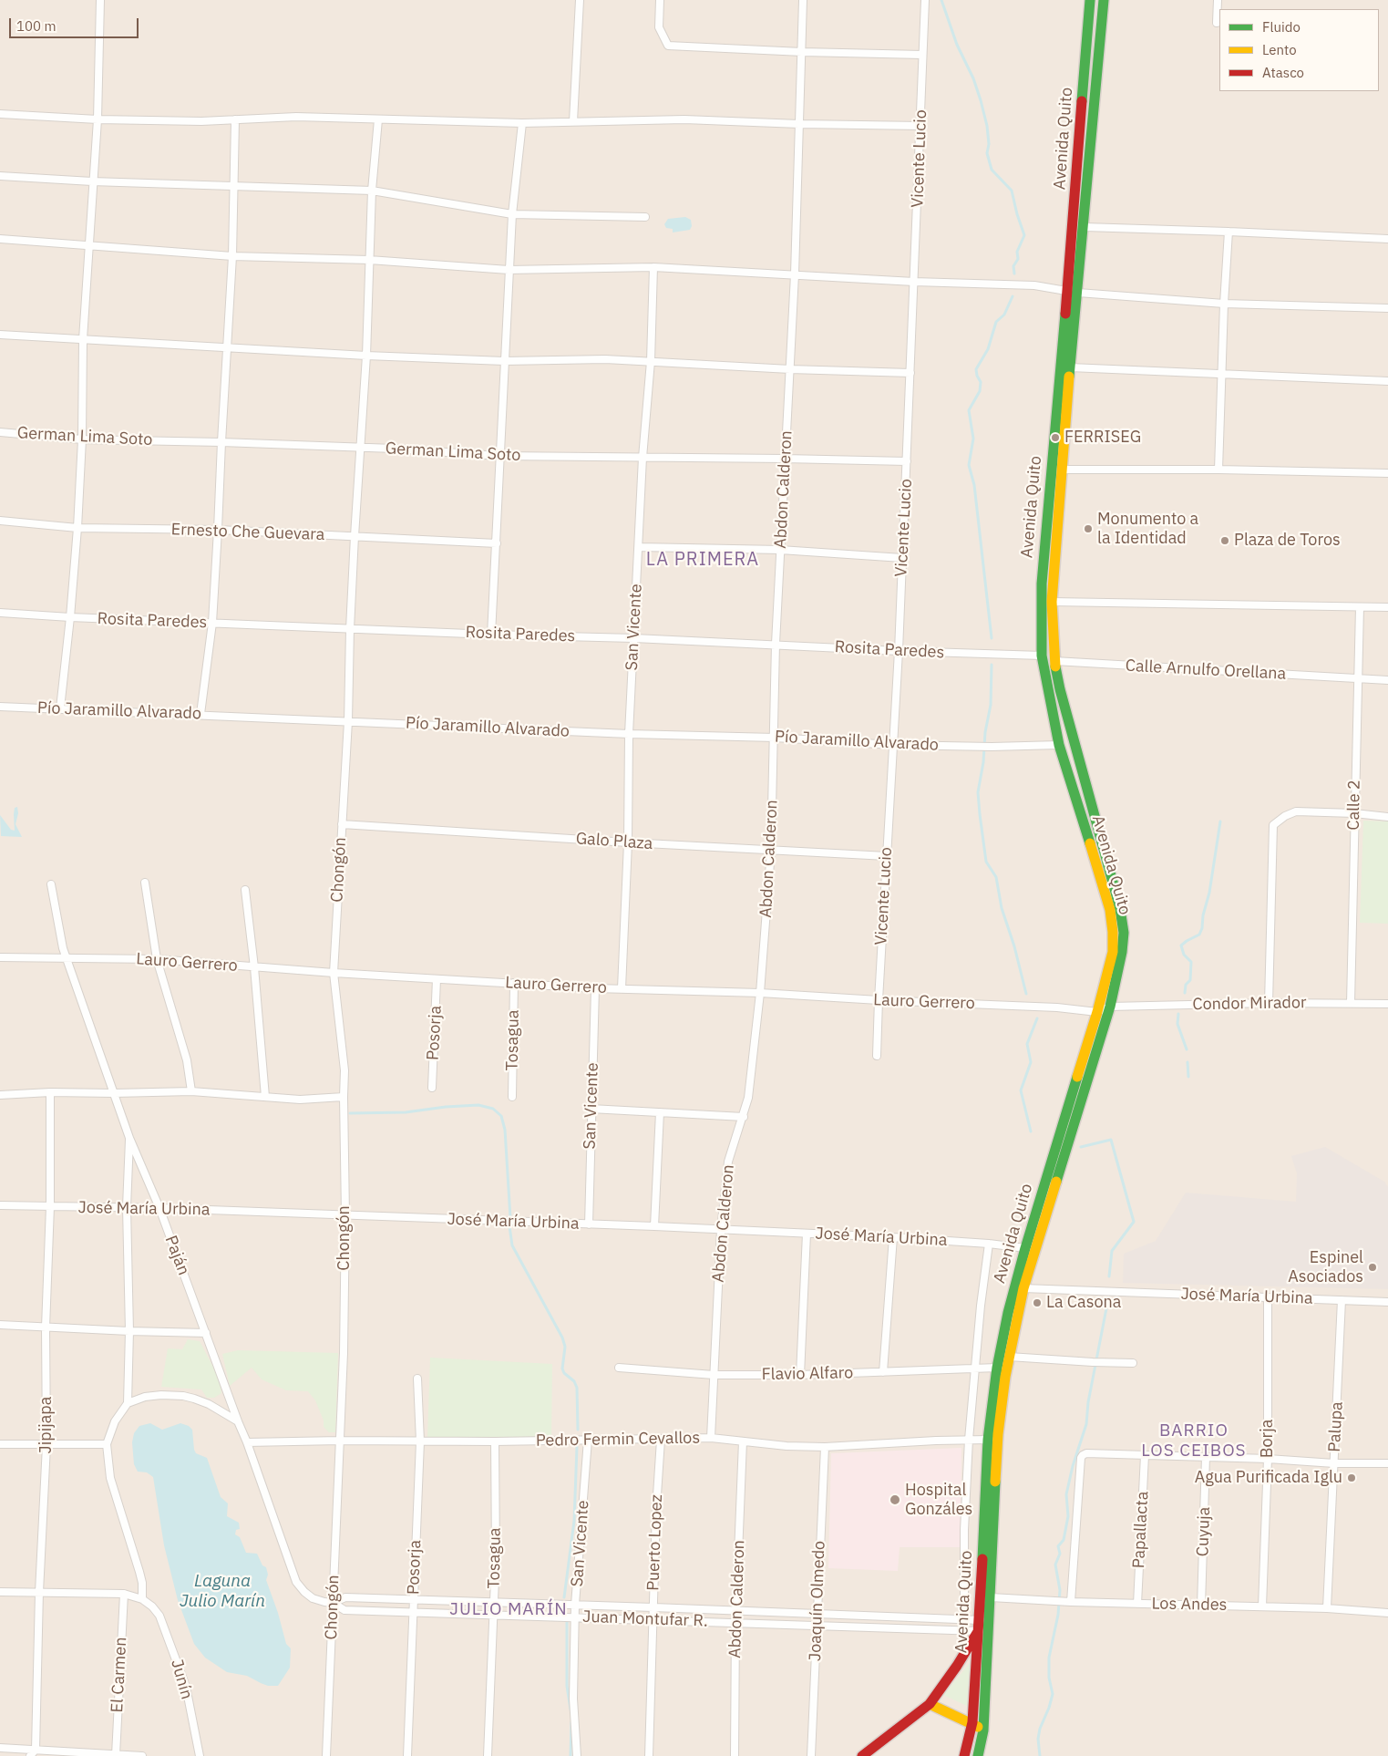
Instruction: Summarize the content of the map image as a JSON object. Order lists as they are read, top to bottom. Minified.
{"streets":{"highway":["Avenida Quito"],"street":["Vicente Lucio","German Lima Soto","Abdon Calderon","Ernesto Che Guevara","Rosita Paredes","San Vicente","Calle Arnulfo Orellana","Pío Jaramillo Alvarado","Calle 2","Galo Plaza","Chongón","Lauro Gerrero","Condor Mirador","Posorja","Tosagua","José María Urbina","Paján","Flavio Alfaro","Jipijapa","Palupa","Borja","Pedro Fermin Cevallos","Papallacta","Cuyuja","Puerto Lopez","Joaquín Olmedo","Los Andes","Juan Montufar R.","El Carmen","Junín"]},"crossings":[["Avenida Quito","Rosita Paredes"],["Avenida Quito","Calle Arnulfo Orellana"],["Avenida Quito","Pío Jaramillo Alvarado"],["Avenida Quito","Lauro Gerrero"],["Avenida Quito","Condor Mirador"],["Avenida Quito","José María Urbina"],["Avenida Quito","Flavio Alfaro"],["Avenida Quito","Pedro Fermin Cevallos"],["Avenida Quito","Los Andes"],["Avenida Quito","Juan Montufar R."],["Vicente Lucio","German Lima Soto"],["Vicente Lucio","Rosita Paredes"],["Vicente Lucio","Pío Jaramillo Alvarado"],["Vicente Lucio","Galo Plaza"],["Vicente Lucio","Lauro Gerrero"],["German Lima Soto","Abdon Calderon"],["German Lima Soto","San Vicente"],["German Lima Soto","Chongón"],["Abdon Calderon","Rosita Paredes"],["Abdon Calderon","Pío Jaramillo Alvarado"],["Abdon Calderon","Galo Plaza"],["Abdon Calderon","Lauro Gerrero"],["Abdon Calderon","José María Urbina"],["Abdon Calderon","Flavio Alfaro"],["Abdon Calderon","Pedro Fermin Cevallos"],["Abdon Calderon","Juan Montufar R."],["Ernesto Che Guevara","Chongón"],["Rosita Paredes","San Vicente"],["Rosita Paredes","Chongón"],["San Vicente","Pío Jaramillo Alvarado"],["San Vicente","Galo Plaza"],["San Vicente","Lauro Gerrero"],["San Vicente","José María Urbina"],["San Vicente","Pedro Fermin Cevallos"],["San Vicente","Juan Montufar R."],["Calle Arnulfo Orellana","Calle 2"],["Pío Jaramillo Alvarado","Chongón"],["Calle 2","Condor Mirador"],["Galo Plaza","Chongón"],["Chongón","Lauro Gerrero"],["Chongón","José María Urbina"],["Chongón","Paján"],["Chongón","Pedro Fermin Cevallos"],["Chongón","Juan Montufar R."],["Lauro Gerrero","Condor Mirador"],["Lauro Gerrero","Posorja"],["Lauro Gerrero","Tosagua"],["Lauro Gerrero","Paján"],["Posorja","Pedro Fermin Cevallos"],["Posorja","Juan Montufar R."],["Tosagua","Pedro Fermin Cevallos"],["Tosagua","Juan Montufar R."],["José María Urbina","Paján"],["José María Urbina","Jipijapa"],["José María Urbina","Palupa"],["José María Urbina","Borja"],["Paján","Pedro Fermin Cevallos"],["Paján","Juan Montufar R."],["Palupa","Los Andes"],["Borja","Los Andes"],["Pedro Fermin Cevallos","Puerto Lopez"],["Pedro Fermin Cevallos","Joaquín Olmedo"],["Papallacta","Los Andes"],["Cuyuja","Los Andes"],["Puerto Lopez","Juan Montufar R."],["Joaquín Olmedo","Juan Montufar R."]],"districts":["LA PRIMERA","BARRIO LOS CEIBOS","JULIO MARÍN"],"water":["Laguna Julio Marín"],"places":["FERRISEG","Monumento a la Identidad","Plaza de Toros","Espinel Asociados","La Casona","Agua Purificada Iglu","Hospital Gonzáles"],"legend":["Fluido","Lento","Atasco"],"scale_bar":"100 m"}
